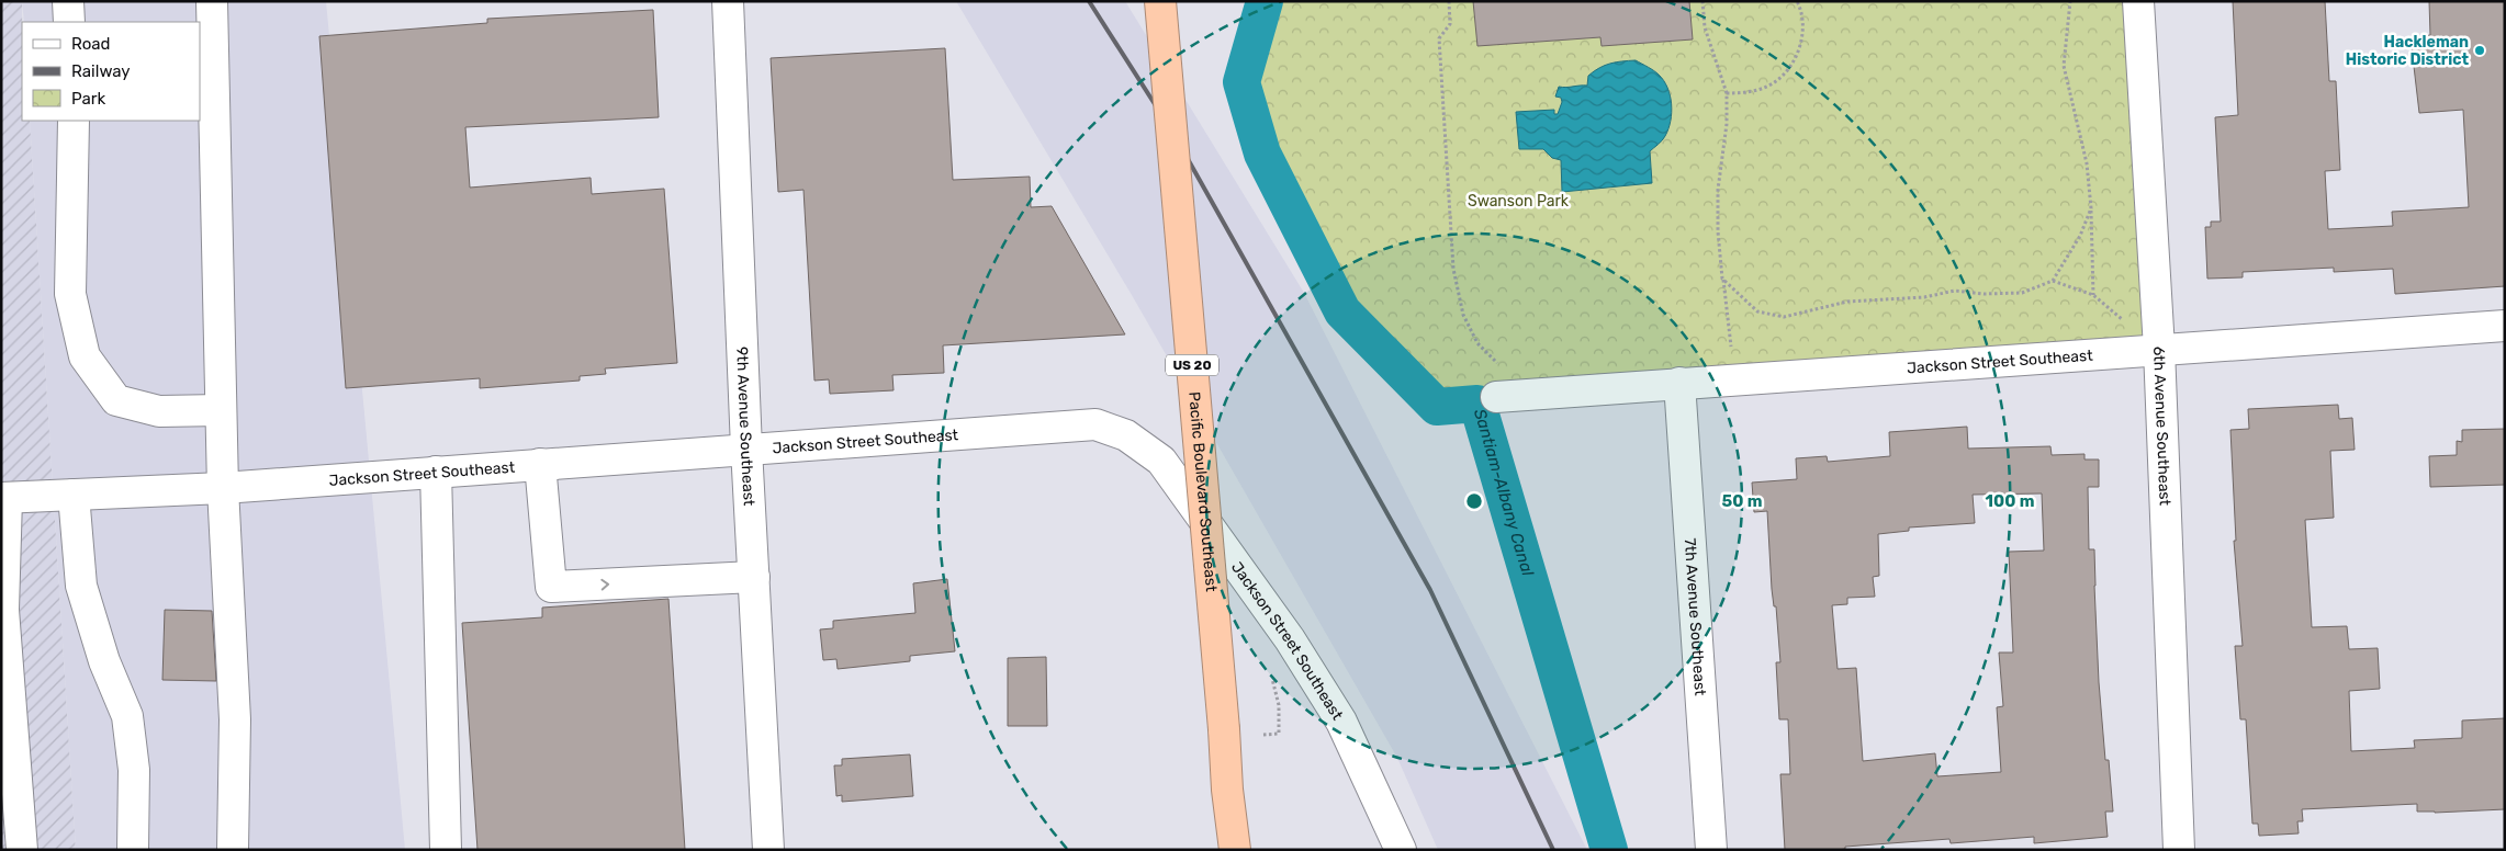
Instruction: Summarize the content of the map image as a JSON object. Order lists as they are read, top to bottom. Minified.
{"streets":{"highway":["US 20","Pacific Boulevard Southeast"],"street":["Jackson Street Southeast","9th Avenue Southeast","6th Avenue Southeast","7th Avenue Southeast"]},"crossings":[["Jackson Street Southeast","9th Avenue Southeast"],["Jackson Street Southeast","6th Avenue Southeast"],["Jackson Street Southeast","7th Avenue Southeast"],["US 20","Pacific Boulevard Southeast"]],"water":["Santiam-Albany Canal"],"parks":["Swanson Park"],"places":["Hackleman Historic District"],"legend":["Road","Railway","Park"],"rings":["50 m","100 m"]}
